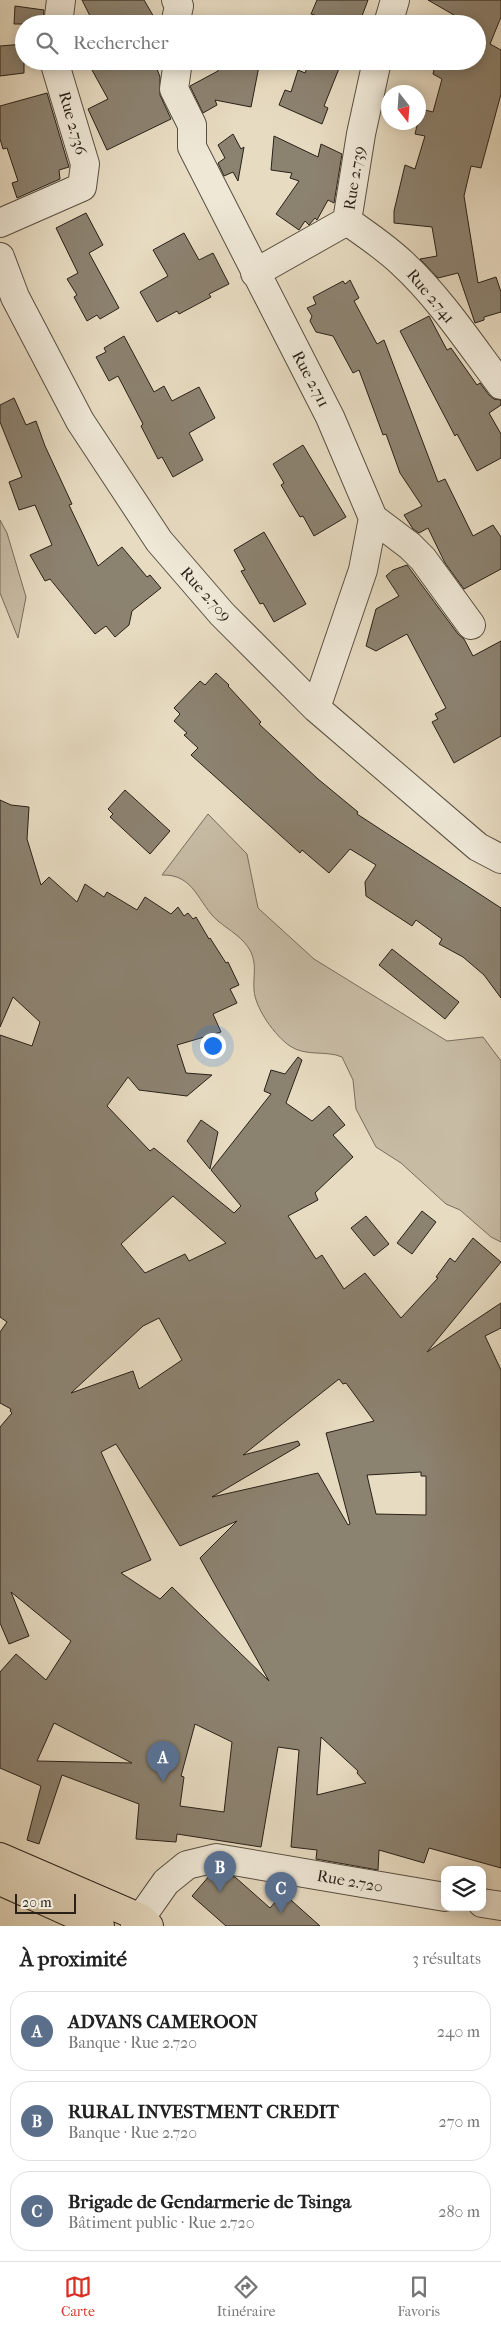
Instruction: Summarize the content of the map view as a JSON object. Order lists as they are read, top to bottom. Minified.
{"streets":{"street":["Rue 2.736","Rue 2.739","Rue 2.741","Rue 2.711","Rue 2.709","Rue 2.720"]},"crossings":[["Rue 2.739","Rue 2.741"],["Rue 2.739","Rue 2.711"]],"scale_bar":"20 m","north":"bottom","page":{"search":"Rechercher","pins":["A","B","C"],"scale":"20 m","heading":["À proximité","3 résultats"],"list":[{"mark":"A","name":"ADVANS CAMEROON","note":"Banque · Rue 2.720","value":"240 m"},{"mark":"B","name":"RURAL INVESTMENT CREDIT","note":"Banque · Rue 2.720","value":"270 m"},{"mark":"C","name":"Brigade de Gendarmerie de Tsinga","note":"Bâtiment public · Rue 2.720","value":"280 m"}],"nav":["Carte","Itinéraire","Favoris"]}}
